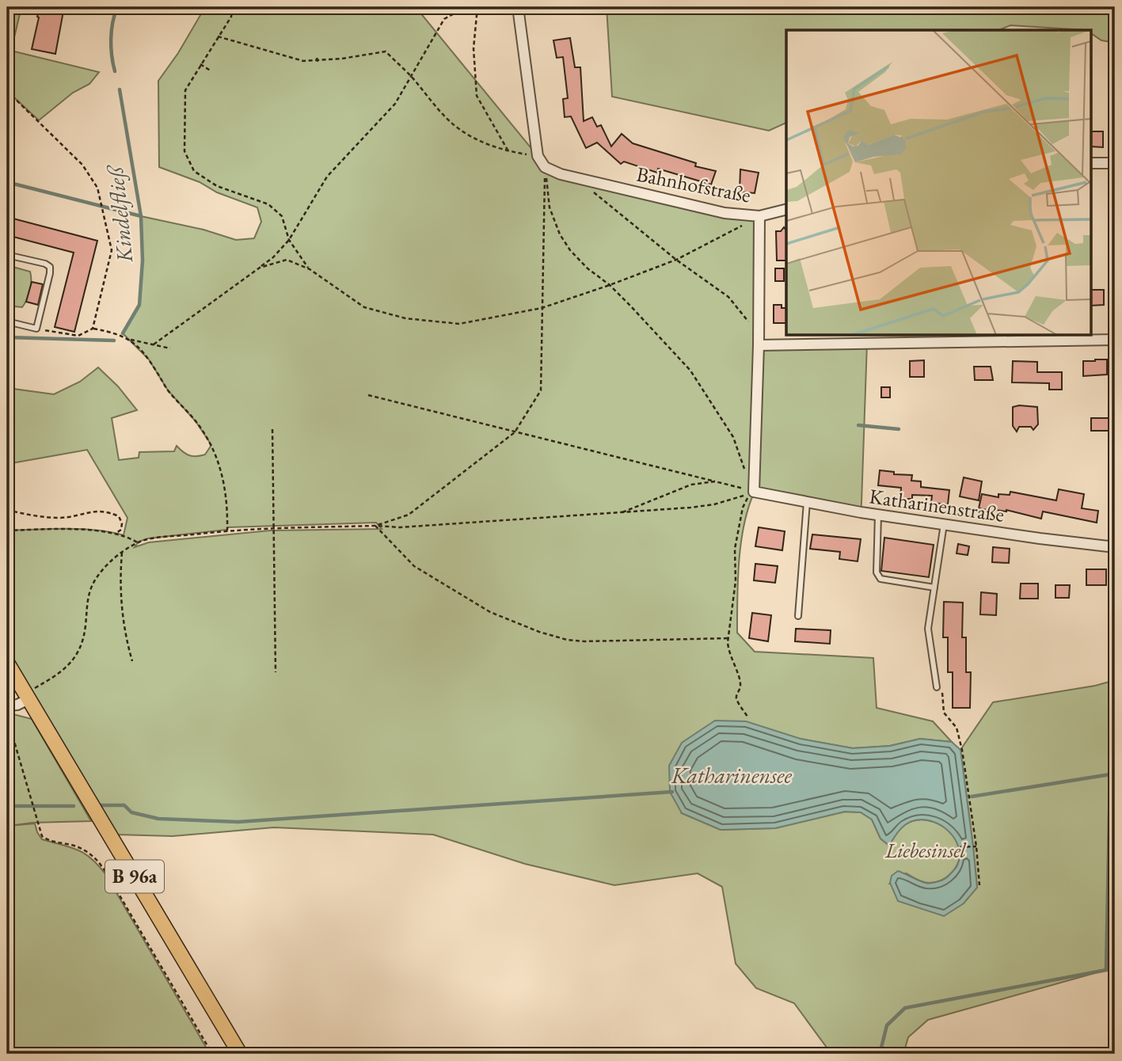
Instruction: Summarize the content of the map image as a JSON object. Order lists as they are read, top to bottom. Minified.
{"streets":{"main road":["B 96a"],"street":["Bahnhofstraße","Katharinenstraße"]},"crossings":[["Bahnhofstraße","Katharinenstraße"]],"water":["Kindelfließ","Katharinensee"],"parks":["Liebesinsel"]}
